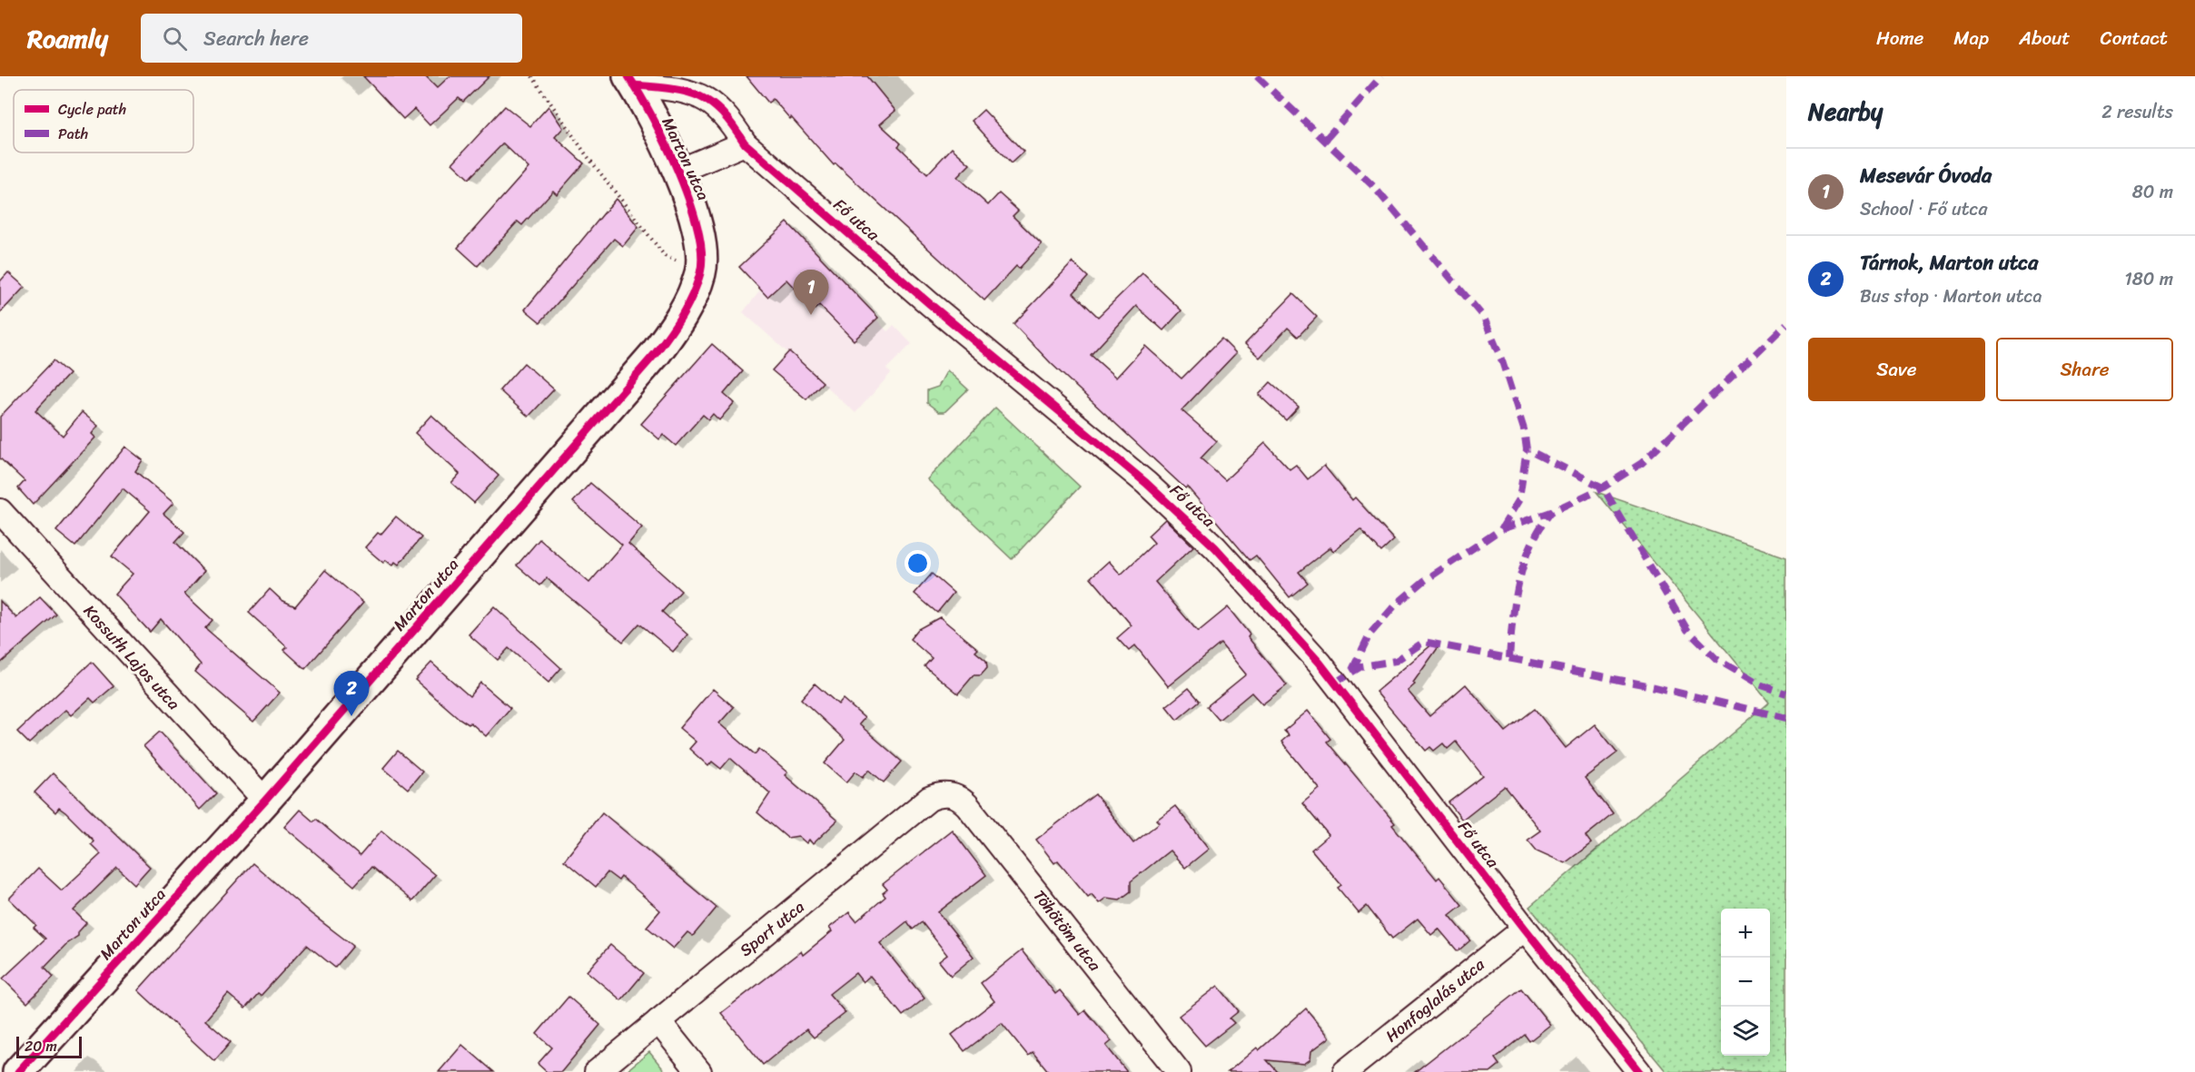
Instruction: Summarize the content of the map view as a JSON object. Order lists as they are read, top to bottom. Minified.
{"streets":{"street":["Marton utca","Fő utca","Kossuth Lajos utca","Sport utca","Töhötöm utca","Honfoglalás utca"]},"crossings":[["Marton utca","Fő utca"],["Marton utca","Kossuth Lajos utca"],["Fő utca","Honfoglalás utca"],["Sport utca","Töhötöm utca"]],"legend":["Cycle path","Path"],"scale_bar":"20 m","page":{"header":"Roamly","search":"Search here","nav":["Home","Map","About","Contact"],"heading":["Nearby","2 results"],"list":[{"mark":"1","name":"Mesevár Óvoda","note":"School · Fő utca","value":"80 m"},{"mark":"2","name":"Tárnok, Marton utca","note":"Bus stop · Marton utca","value":"180 m"}],"pins":["1","2"],"buttons":["Save","Share"],"map_buttons":["+","−"],"scale":"20 m"}}
